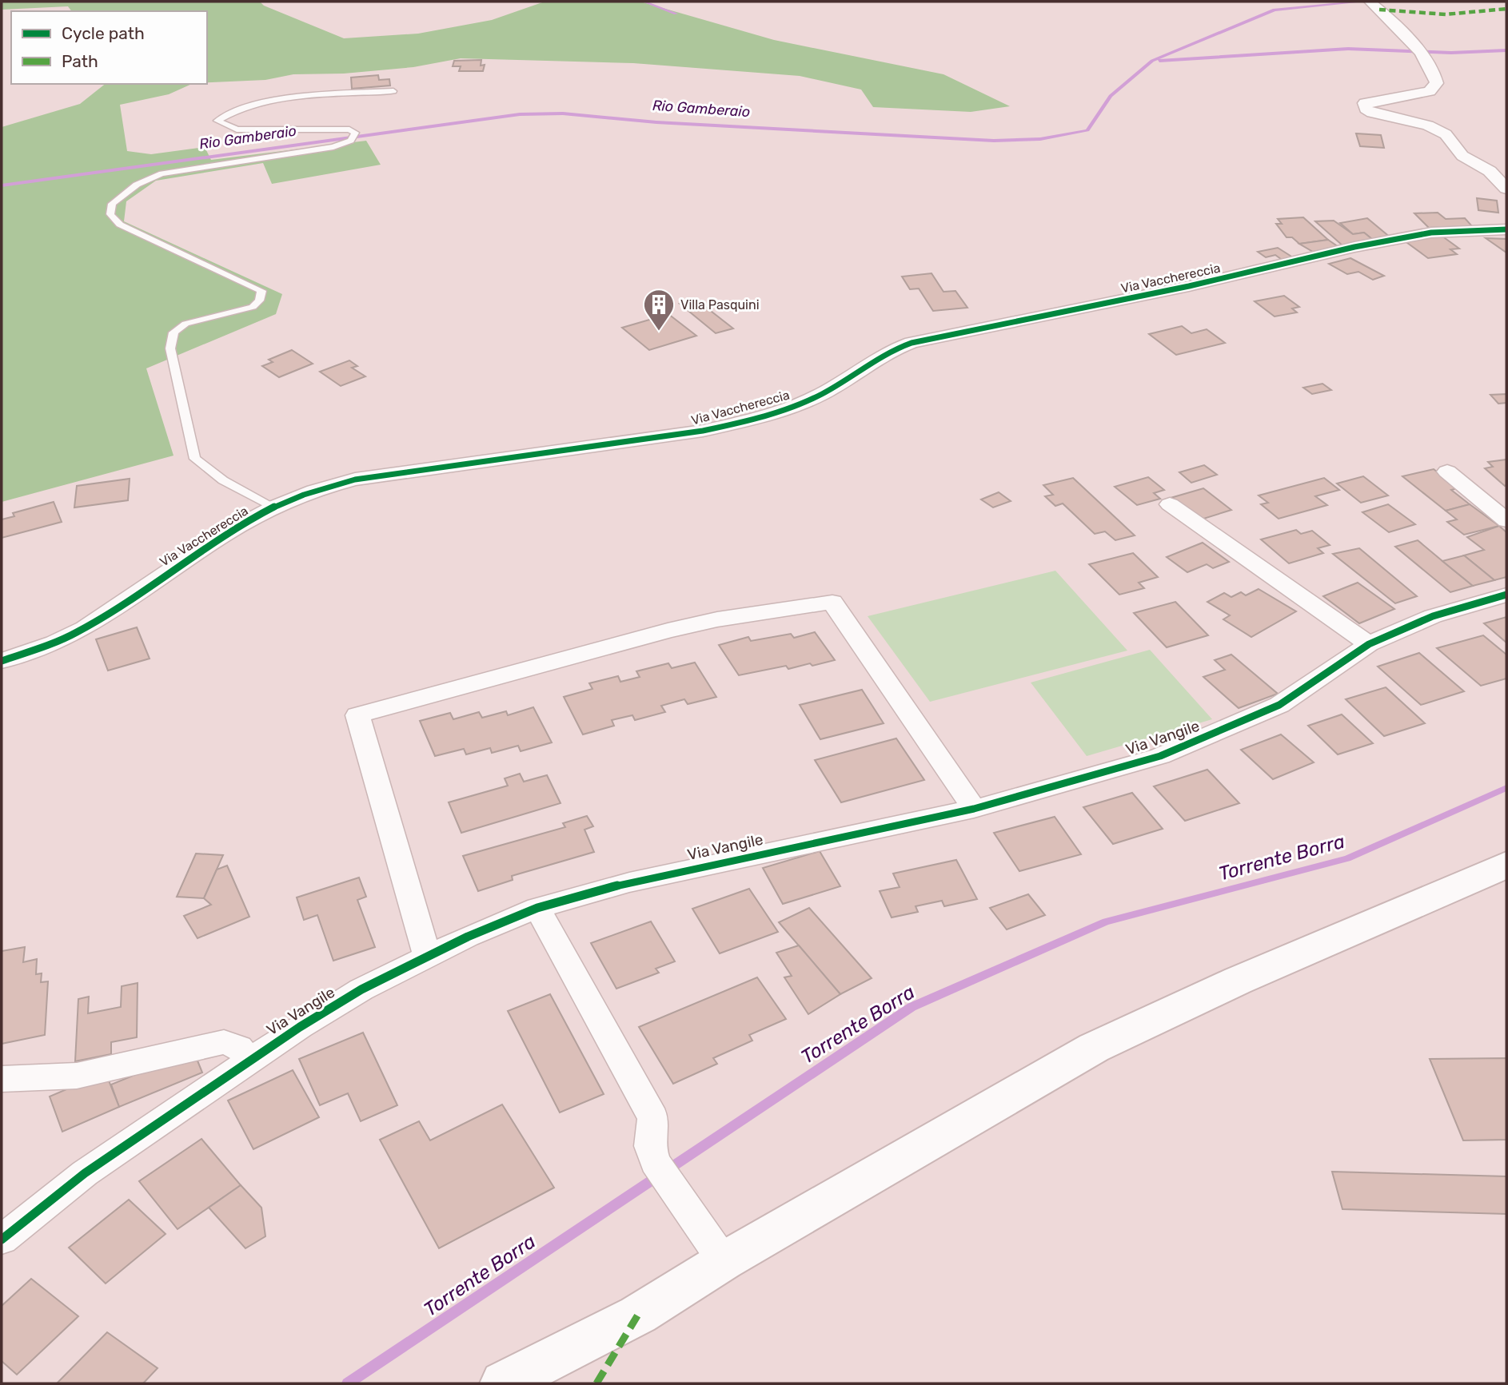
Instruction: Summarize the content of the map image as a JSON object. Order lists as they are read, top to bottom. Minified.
{"streets":{"street":["Via Vacchereccia","Via Vangile"]},"water":["Rio Gamberaio","Torrente Borra"],"places":{"building":["Villa Pasquini"]},"legend":["Cycle path","Path"]}
